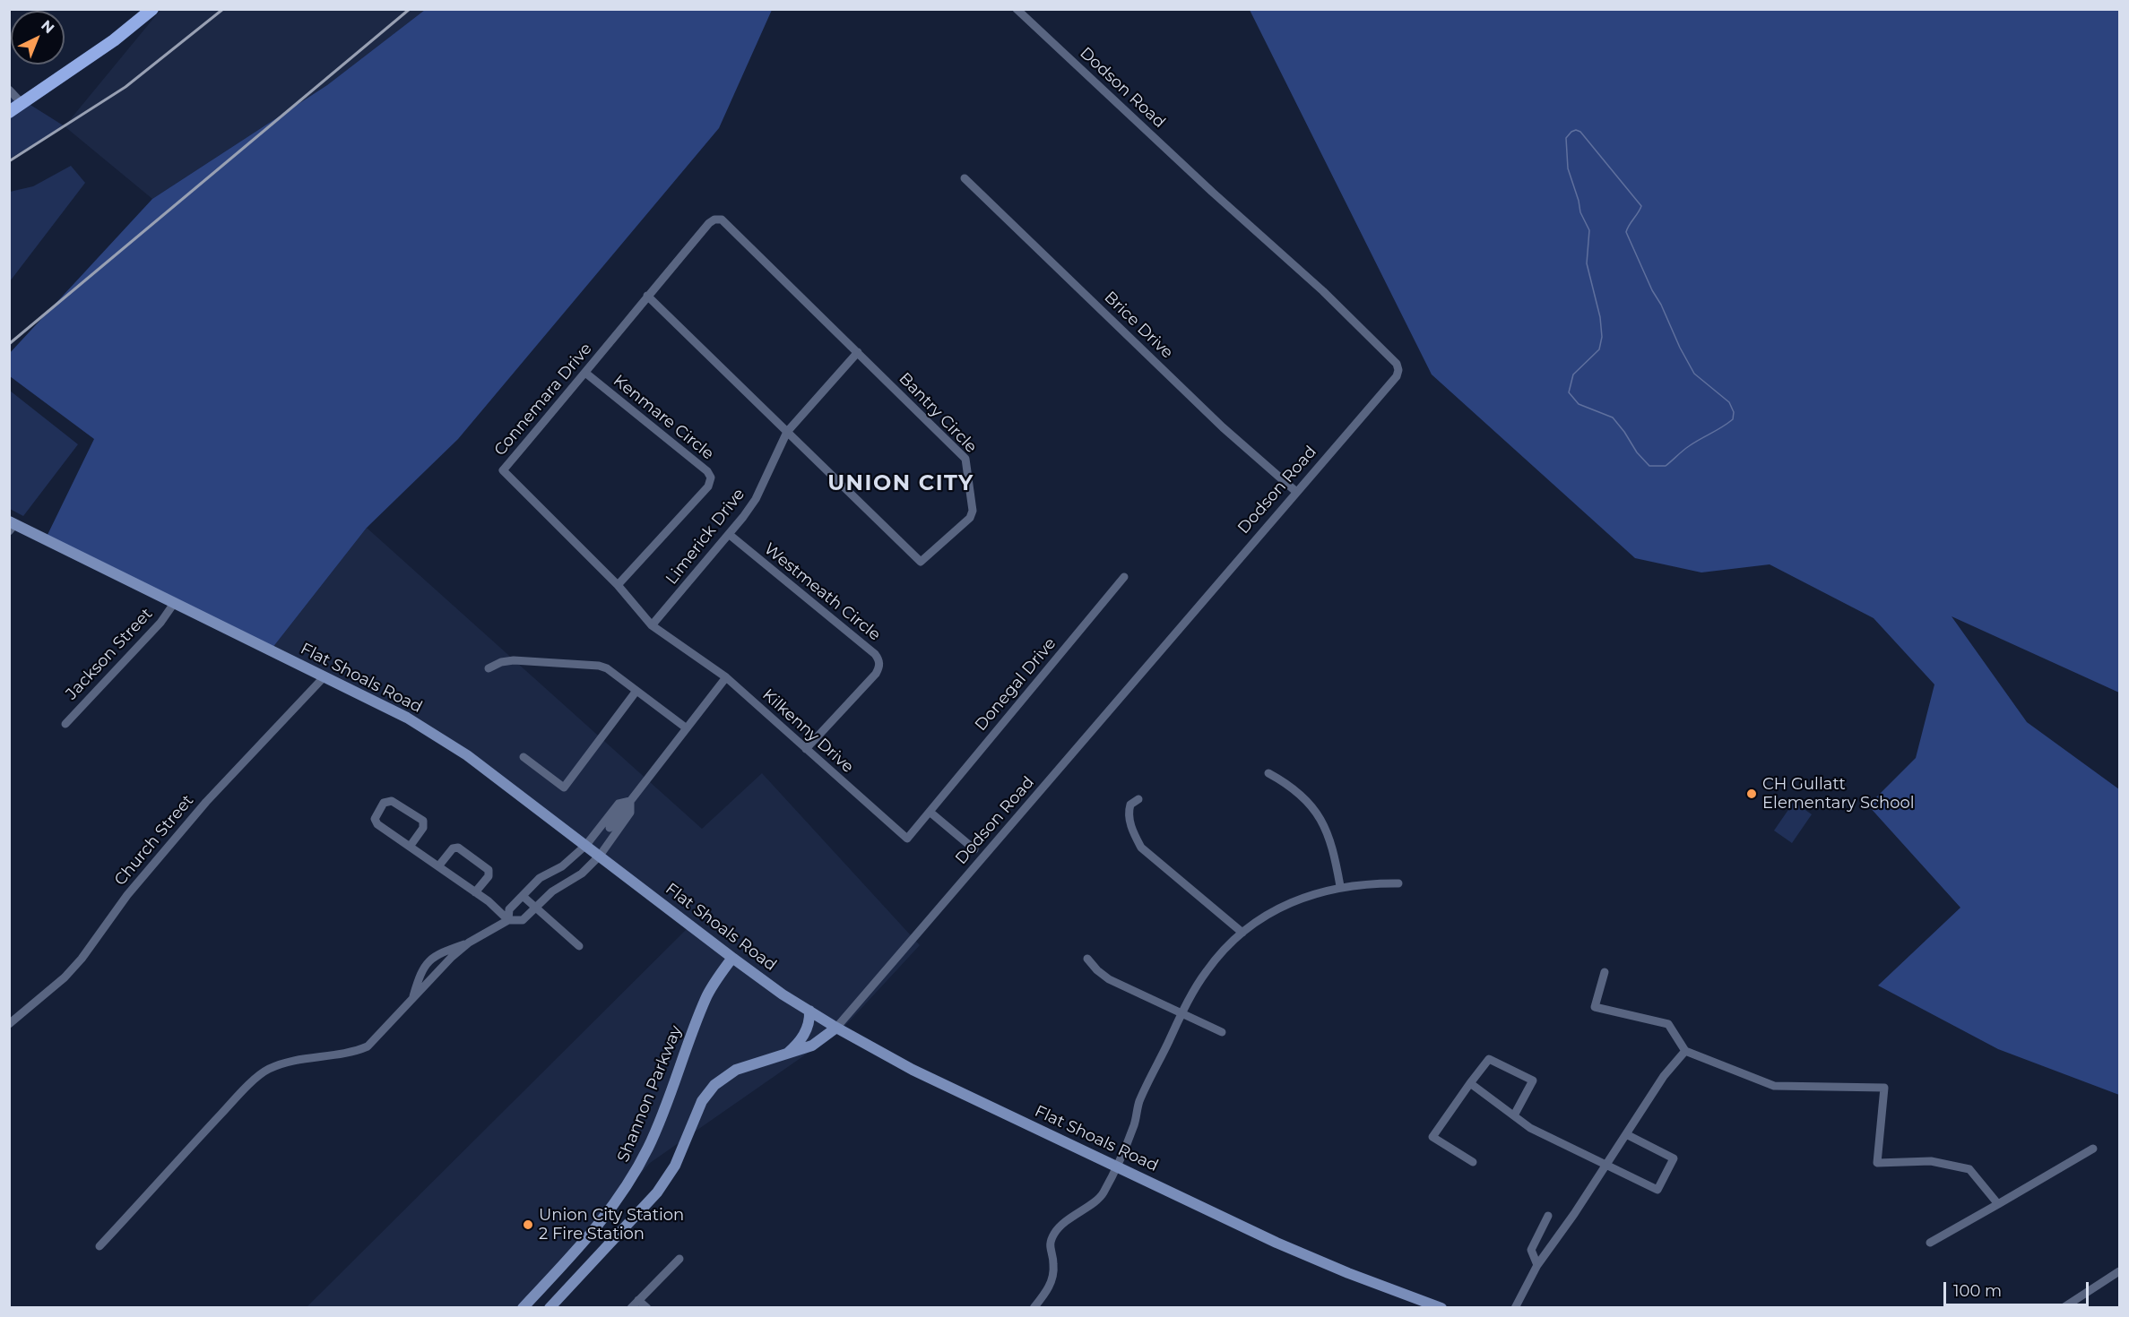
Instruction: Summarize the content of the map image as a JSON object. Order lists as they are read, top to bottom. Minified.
{"streets":{"street":["Dodson Road","Brice Drive","Connemara Drive","Bantry Circle","Kenmare Circle","Limerick Drive","Westmeath Circle","Jackson Street","Flat Shoals Road","Donegal Drive","Kilkenny Drive","Church Street","Shannon Parkway"]},"crossings":[["Dodson Road","Brice Drive"],["Dodson Road","Flat Shoals Road"],["Connemara Drive","Bantry Circle"],["Connemara Drive","Kenmare Circle"],["Connemara Drive","Kilkenny Drive"],["Bantry Circle","Limerick Drive"],["Kenmare Circle","Kilkenny Drive"],["Limerick Drive","Westmeath Circle"],["Limerick Drive","Kilkenny Drive"],["Westmeath Circle","Kilkenny Drive"],["Jackson Street","Flat Shoals Road"],["Flat Shoals Road","Church Street"],["Flat Shoals Road","Shannon Parkway"],["Donegal Drive","Kilkenny Drive"]],"districts":["UNION CITY"],"places":["CH Gullatt Elementary School","Union City Station 2 Fire Station"],"scale_bar":"100 m","north":"top right"}
